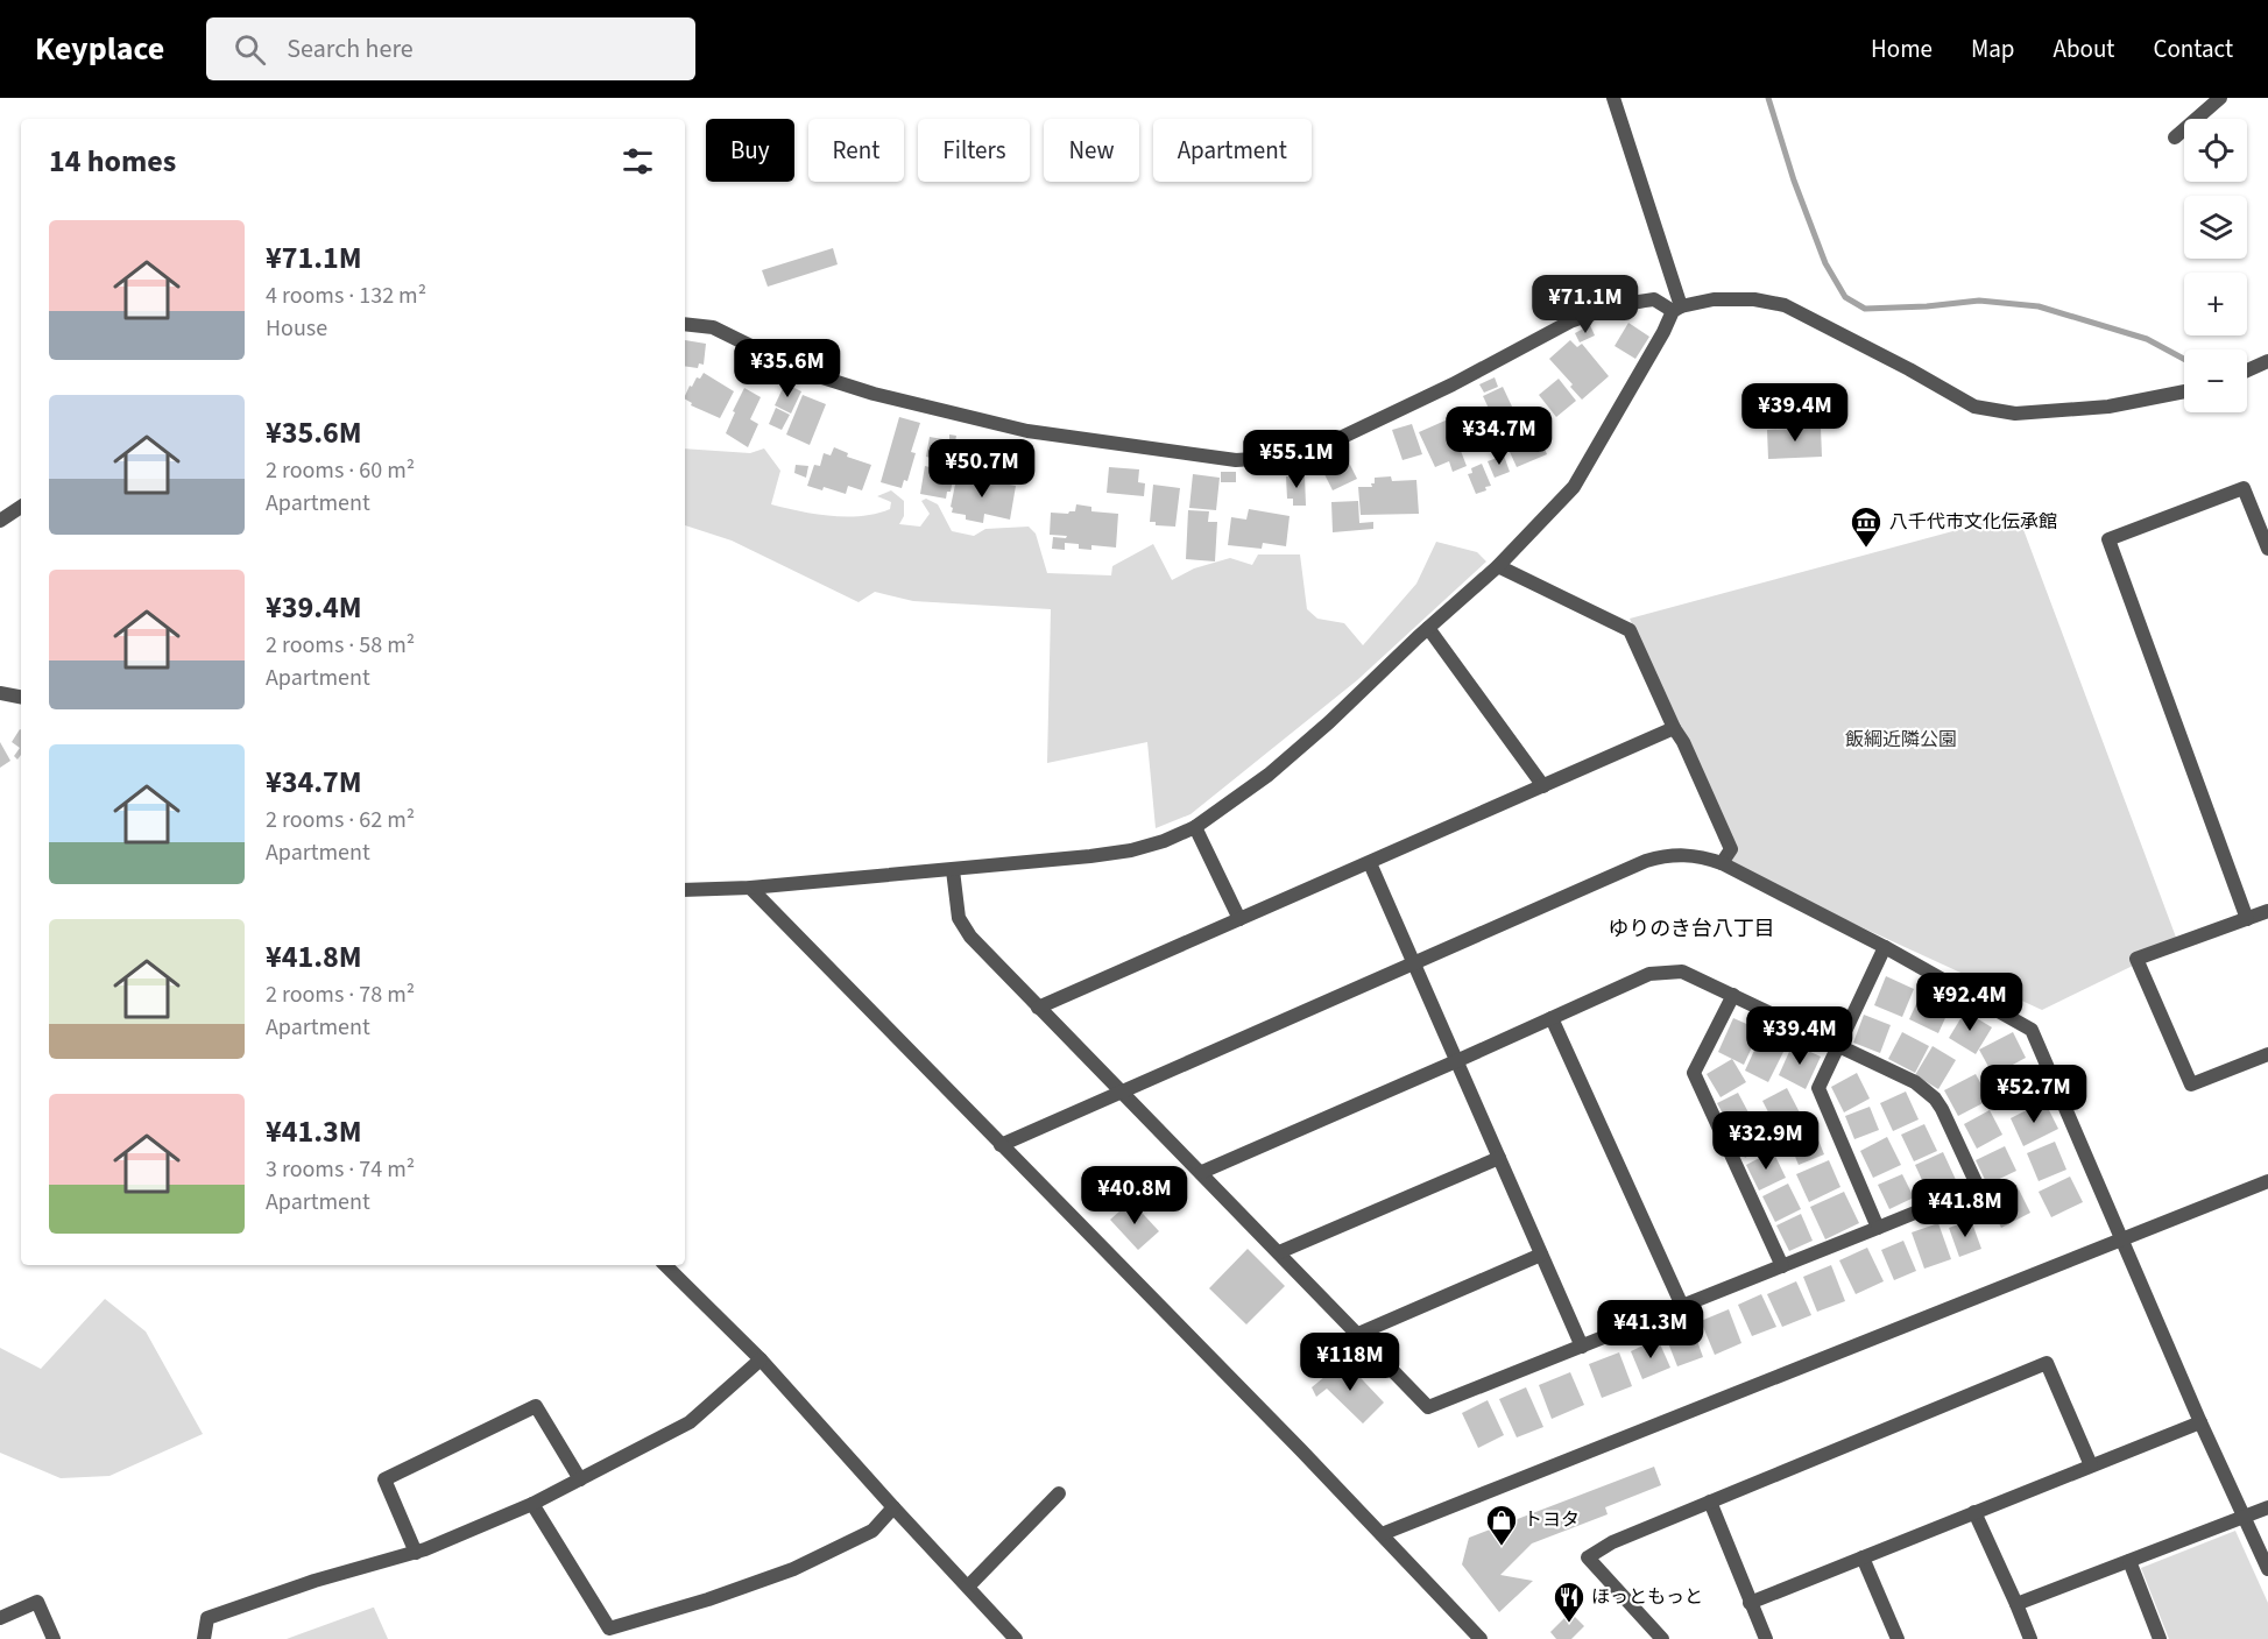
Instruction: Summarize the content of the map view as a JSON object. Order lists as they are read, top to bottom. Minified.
{"districts":["ゆりのき台八丁目"],"parks":["飯綱近隣公園"],"places":{"museum":["八千代市文化伝承館"],"shop":["トヨタ"],"restaurant":["ほっともっと"]},"page":{"header":"Keyplace","search":"Search here","nav":["Home","Map","About","Contact"],"map_buttons":["+","−"],"chip":["Buy","Rent","Filters","New","Apartment"],"heading":"14 homes","list":[{"name":"¥71.1M","note":"4 rooms · 132 m² · House"},{"name":"¥35.6M","note":"2 rooms · 60 m² · Apartment"},{"name":"¥39.4M","note":"2 rooms · 58 m² · Apartment"},{"name":"¥34.7M","note":"2 rooms · 62 m² · Apartment"},{"name":"¥41.8M","note":"2 rooms · 78 m² · Apartment"},{"name":"¥41.3M","note":"3 rooms · 74 m² · Apartment"}],"price":["¥71.1M","¥35.6M","¥39.4M","¥34.7M","¥55.1M","¥50.7M","¥92.4M","¥39.4M","¥52.7M","¥32.9M","¥40.8M","¥41.8M","¥41.3M","¥118M"]}}
